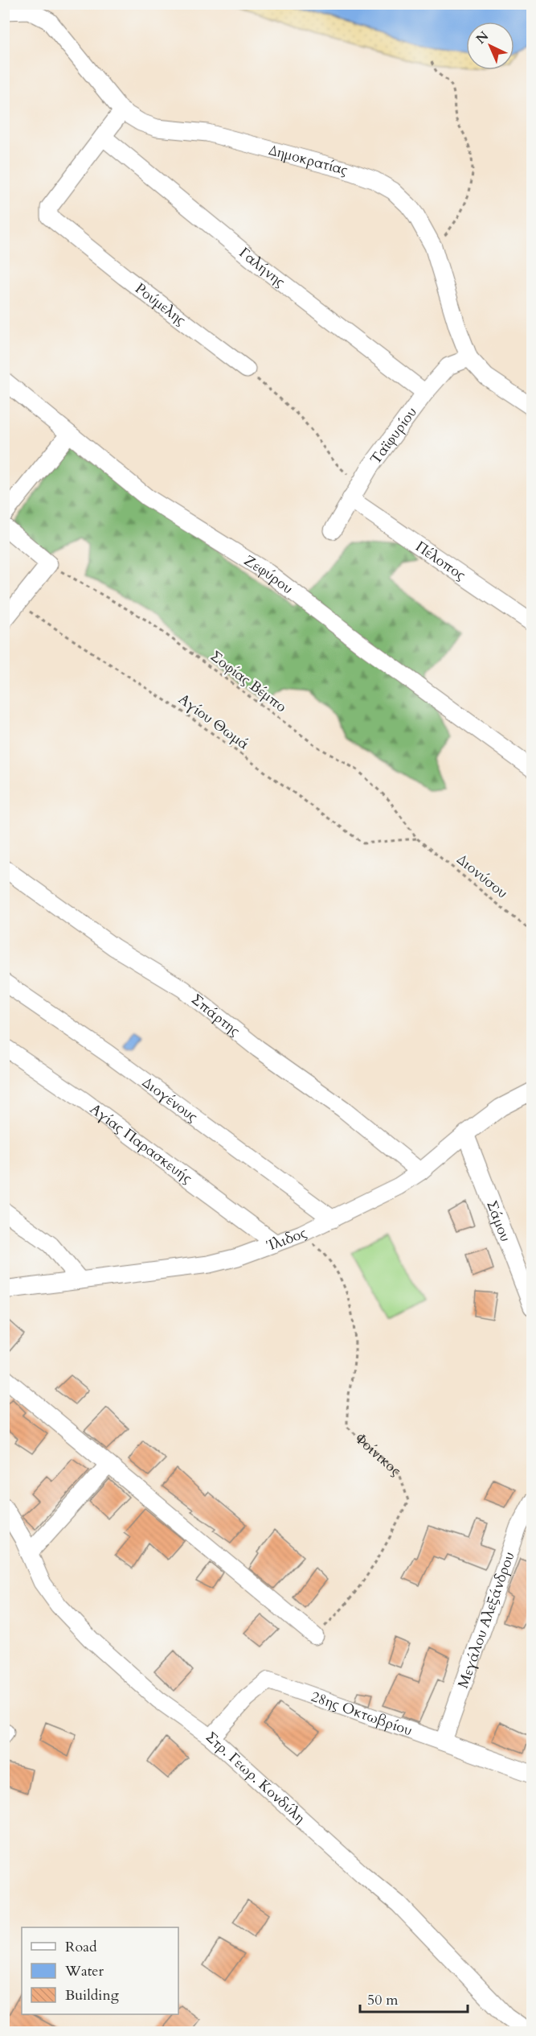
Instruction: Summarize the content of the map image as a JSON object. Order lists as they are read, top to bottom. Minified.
{"streets":{"street":["Δημοκρατίας","Γαλήνης","Ρούμελης","Ταϊφυρίου","Πέλοπος","Ζεφύρου","Σπάρτης","Διογένους","Αγίας Παρασκευής","Σάμου","Ίλιδος","Μεγάλου Αλεξάνδρου","28ης Οκτωβρίου","Στρ. Γεωρ. Κονδύλη"],"path":["Σοφίας Βέμπο","Αγίου Θωμά","Διονύσου","Φοίνικος"]},"crossings":[["Δημοκρατίας","Ρούμελης"],["Δημοκρατίας","Ταϊφυρίου"],["Γαλήνης","Ρούμελης"],["Γαλήνης","Ταϊφυρίου"],["Ταϊφυρίου","Πέλοπος"],["Σοφίας Βέμπο","Αγίου Θωμά"],["Σοφίας Βέμπο","Διονύσου"],["Αγίου Θωμά","Διονύσου"],["Σπάρτης","Ίλιδος"],["Διογένους","Ίλιδος"],["Αγίας Παρασκευής","Ίλιδος"],["Σάμου","Ίλιδος"],["Ίλιδος","Φοίνικος"],["Μεγάλου Αλεξάνδρου","28ης Οκτωβρίου"],["28ης Οκτωβρίου","Στρ. Γεωρ. Κονδύλη"]],"legend":["Road","Water","Building"],"scale_bar":"50 m","north":"top left"}
